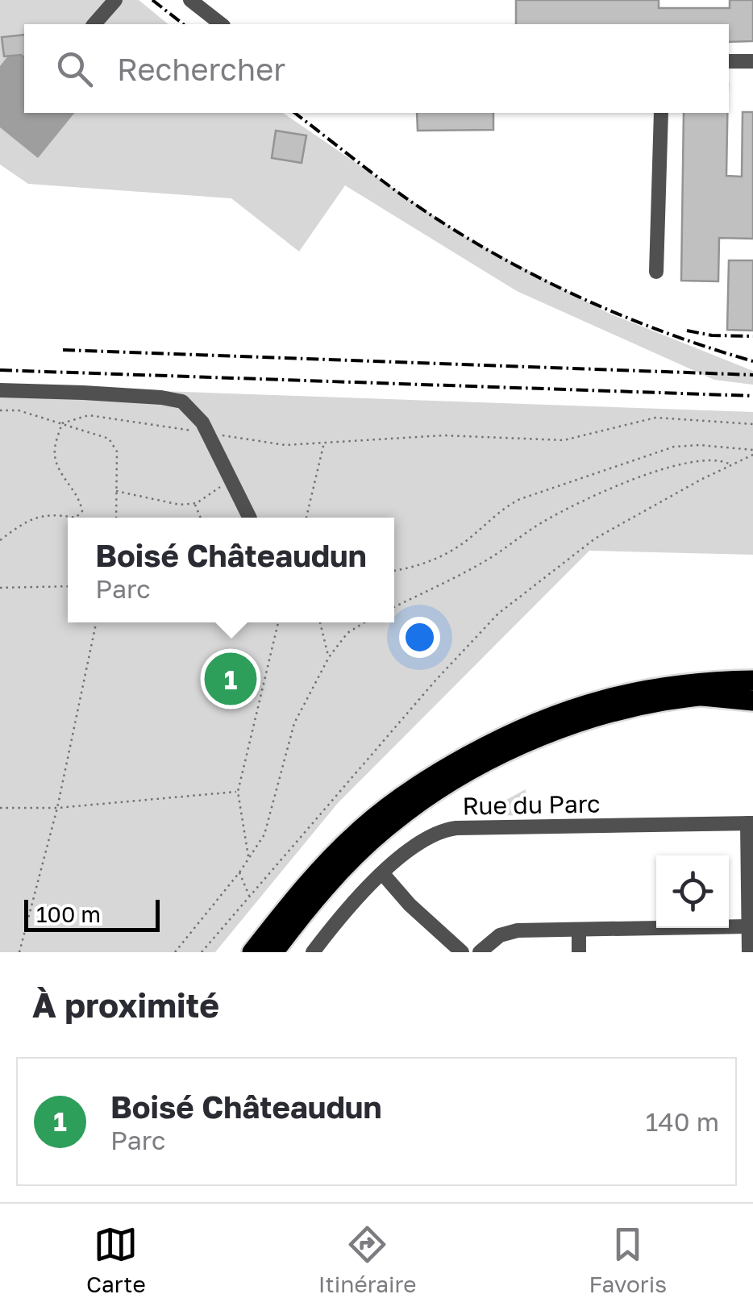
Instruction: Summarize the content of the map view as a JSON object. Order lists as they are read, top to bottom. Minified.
{"streets":{"street":["Rue du Parc"]},"scale_bar":"100 m","page":{"search":"Rechercher","popup":["Boisé Châteaudun","Parc"],"pins":"1","scale":"100 m","heading":"À proximité","list":[{"mark":"1","name":"Boisé Châteaudun","note":"Parc","value":"140 m"}],"nav":["Carte","Itinéraire","Favoris"]}}
